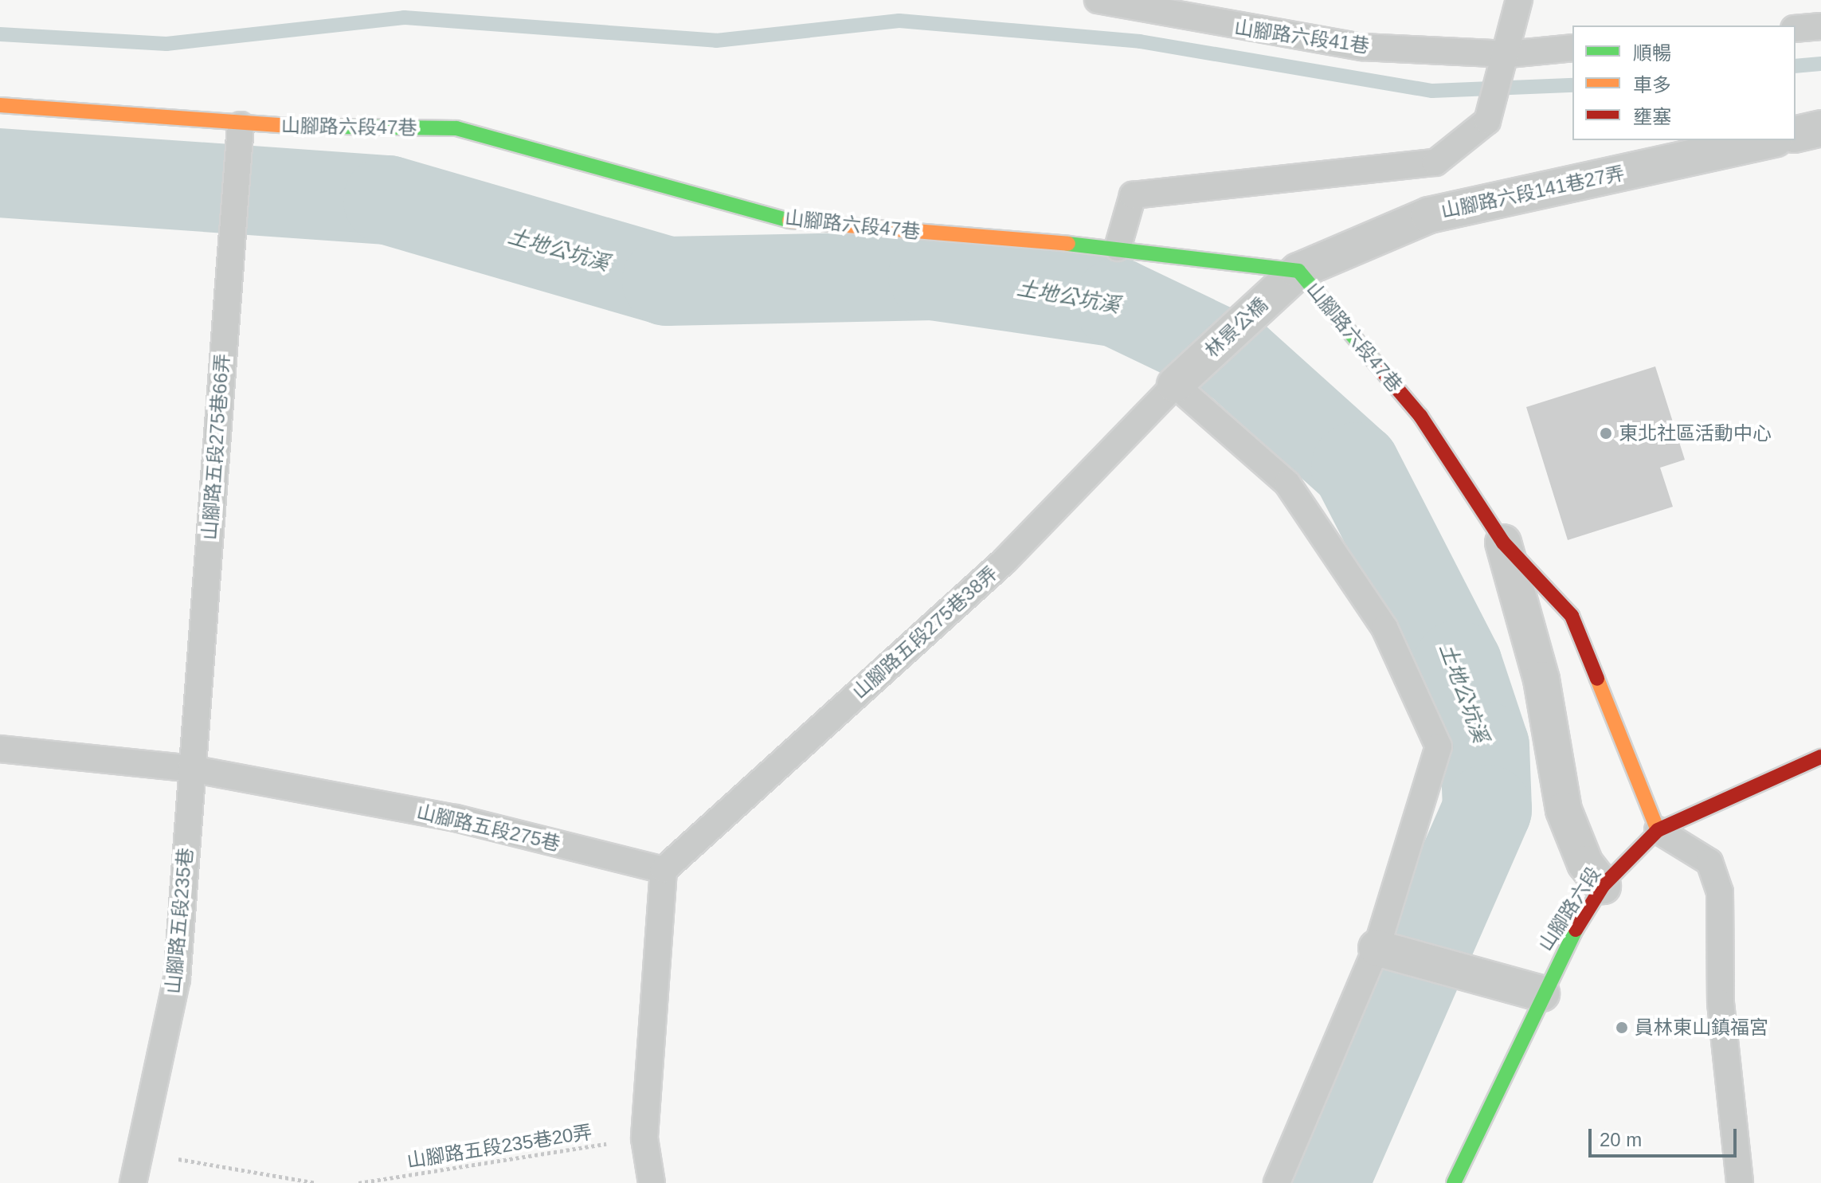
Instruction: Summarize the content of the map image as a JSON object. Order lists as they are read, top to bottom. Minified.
{"streets":{"street":["山腳路六段47巷","山腳路六段141巷27弄","林景公橋","山腳路六段"],"lane":["山腳路六段41巷","山腳路五段275巷66弄","山腳路五段275巷38弄","山腳路五段275巷","山腳路五段235巷"],"path":["山腳路五段235巷20弄"]},"crossings":[["山腳路六段47巷","山腳路六段141巷27弄"],["山腳路六段47巷","林景公橋"],["山腳路六段47巷","山腳路五段275巷66弄"],["山腳路六段47巷","山腳路六段"],["山腳路六段141巷27弄","林景公橋"],["林景公橋","山腳路五段275巷38弄"],["山腳路五段275巷66弄","山腳路五段275巷"],["山腳路五段275巷66弄","山腳路五段235巷"],["山腳路五段275巷38弄","山腳路五段275巷"],["山腳路五段275巷","山腳路五段235巷"]],"water":["土地公坑溪"],"places":["東北社區活動中心","員林東山鎮福宮"],"legend":["順暢","車多","壅塞"],"scale_bar":"20 m"}
